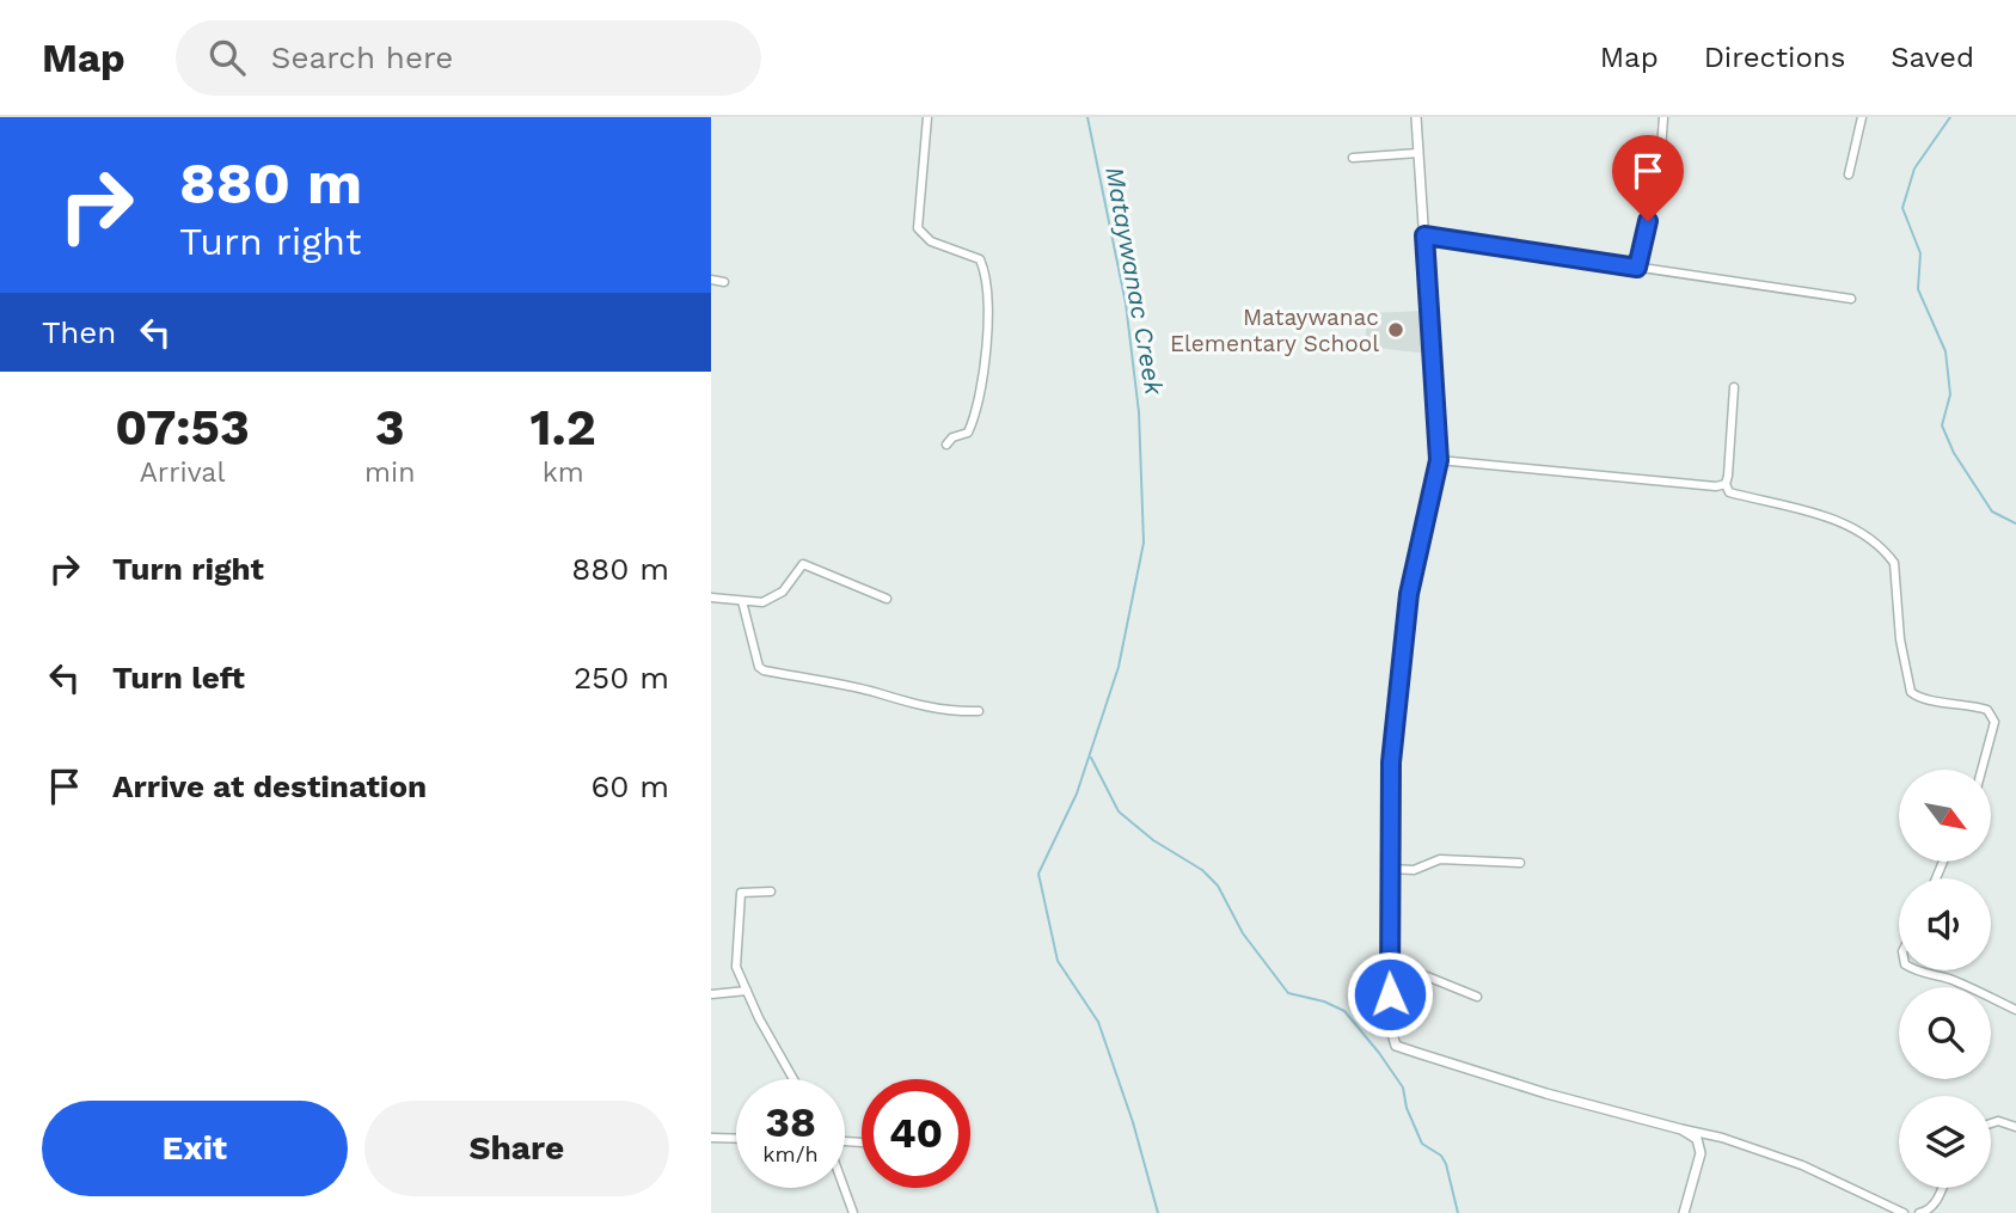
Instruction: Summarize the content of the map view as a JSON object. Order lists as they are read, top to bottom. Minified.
{"water":["Mataywanac Creek"],"places":["Mataywanac Elementary School"],"north":"bottom right","page":{"header":"Map","search":"Search here","nav":["Map","Directions","Saved"],"turn":["880 m","Turn right"],"then":"Then","eta":["07:53","Arrival","3","min","1.2","km"],"list":[{"name":"Turn right","value":"880 m"},{"name":"Turn left","value":"250 m"},{"name":"Arrive at destination","value":"60 m"}],"speed":"38 km/h","limit":"40","buttons":["Exit","Share"]}}
